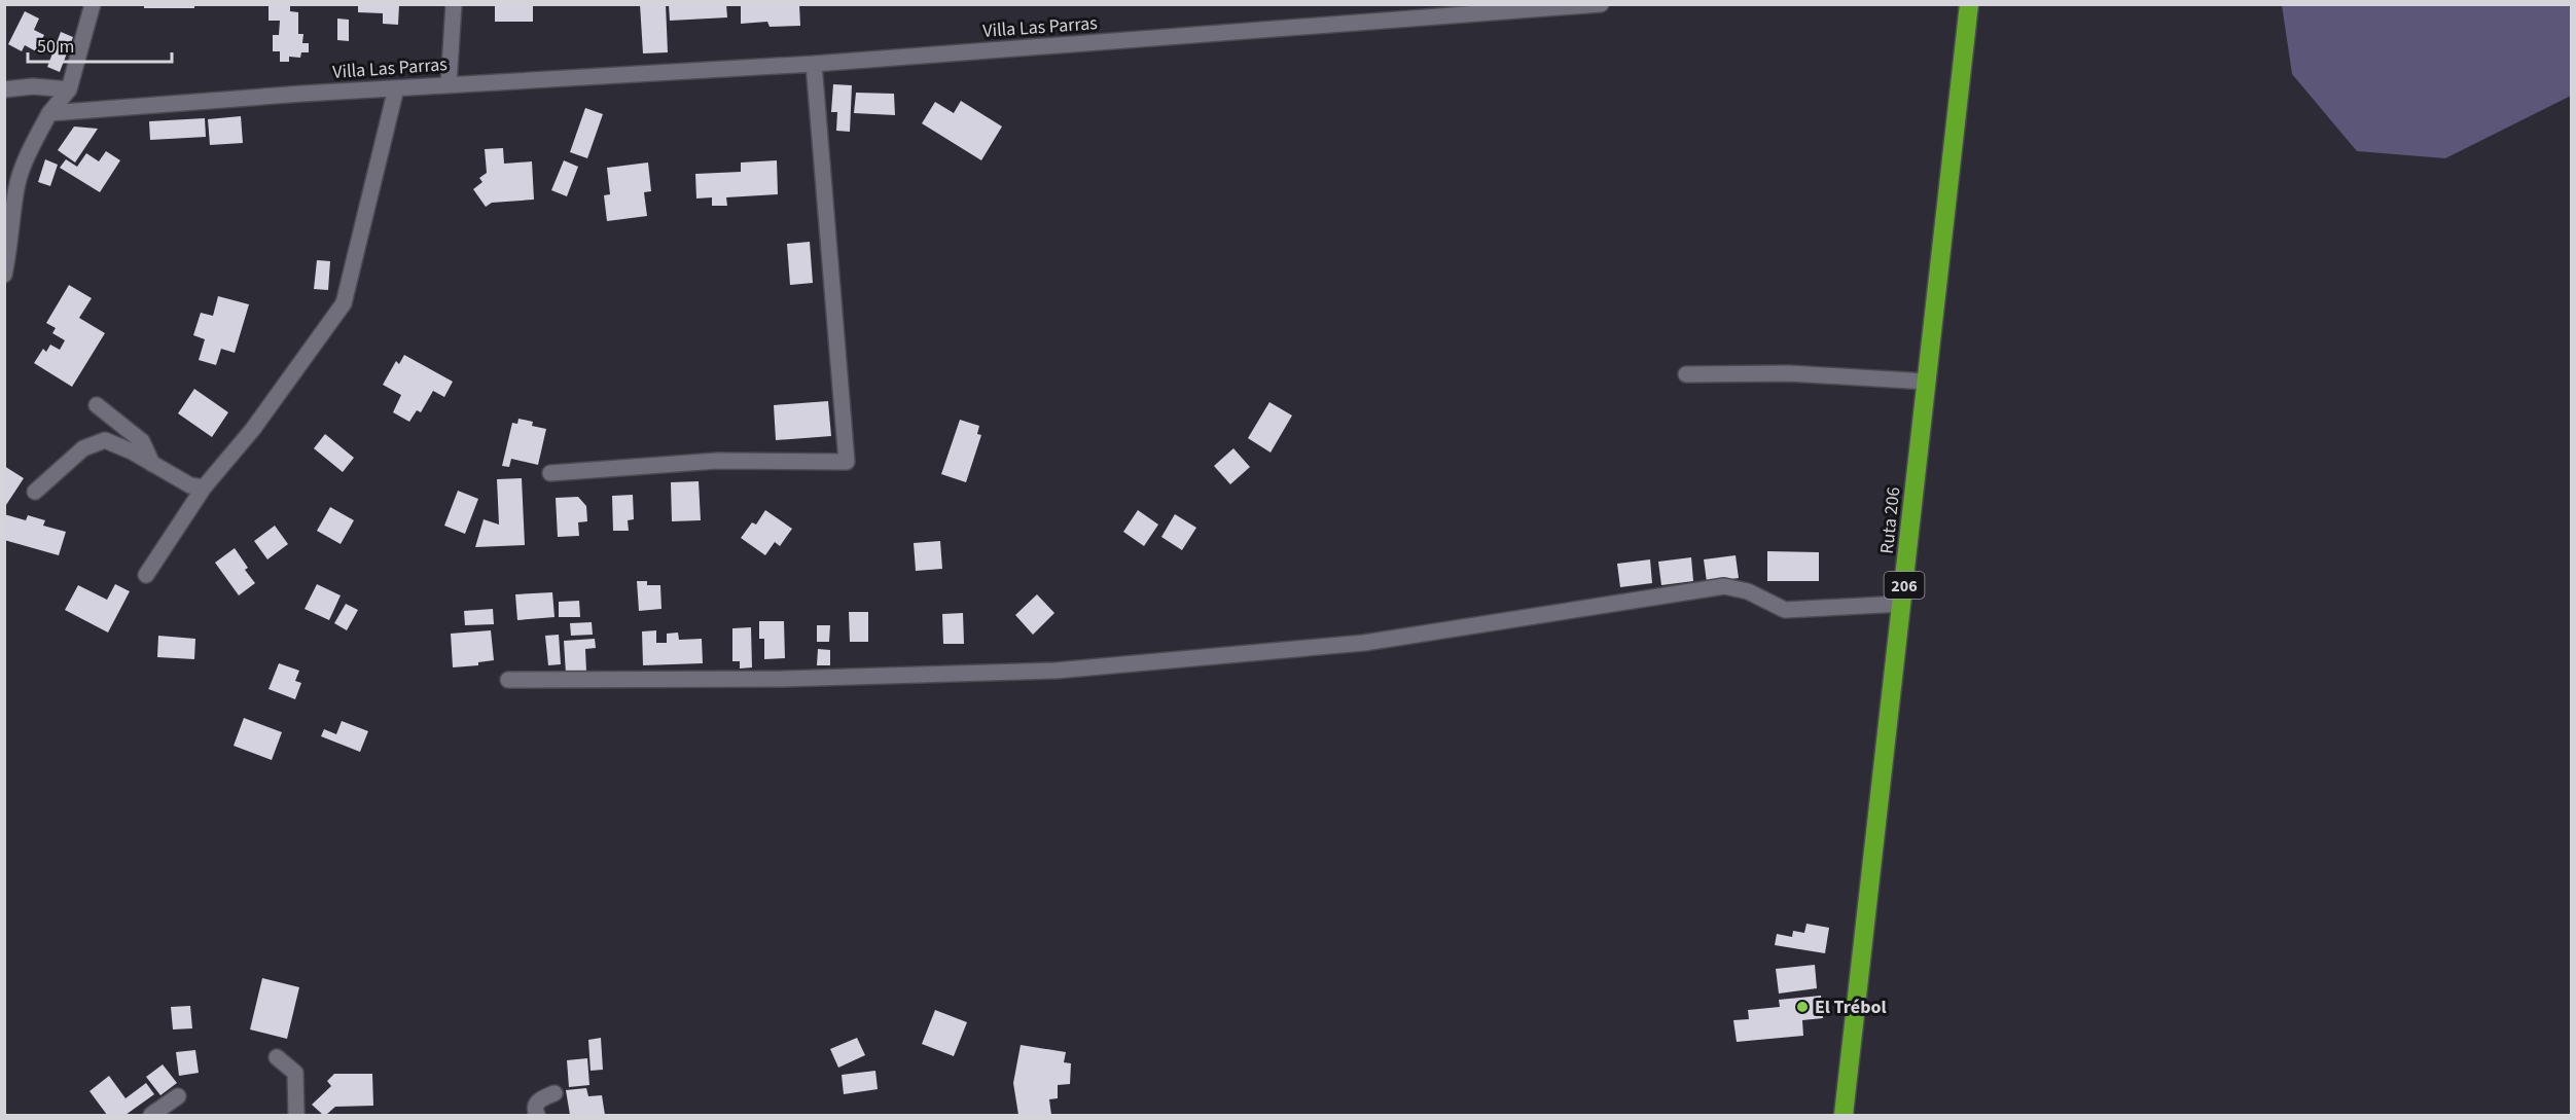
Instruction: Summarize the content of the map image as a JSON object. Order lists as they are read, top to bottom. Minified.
{"streets":{"highway":["Ruta 206","206"],"street":["Villa Las Parras"]},"places":["El Trébol"],"scale_bar":"50 m"}
